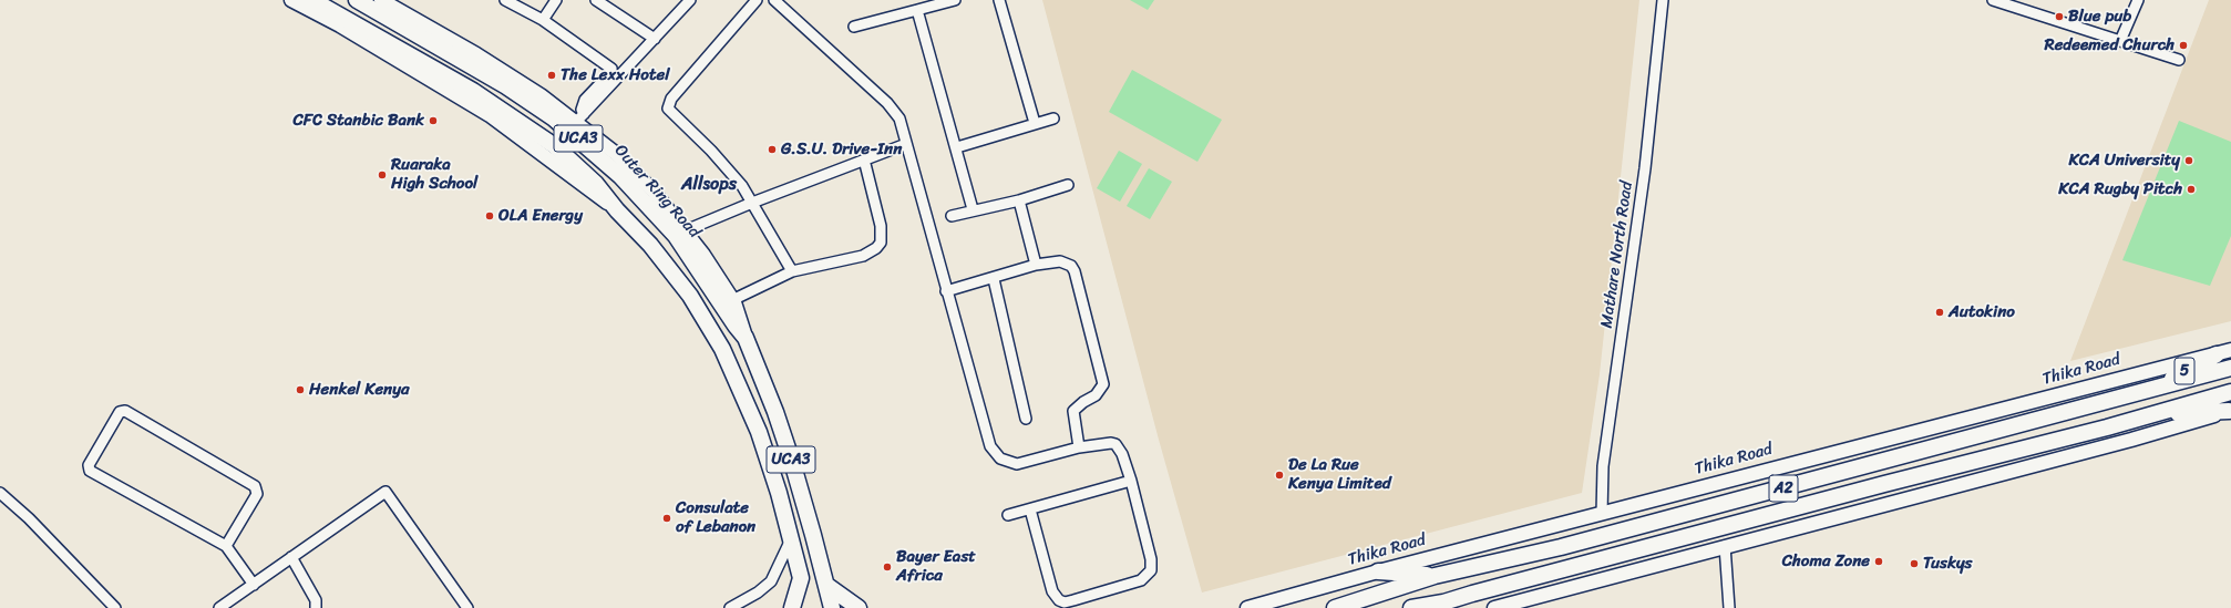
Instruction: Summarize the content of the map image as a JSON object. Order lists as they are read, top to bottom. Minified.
{"streets":{"main road":["UCA3","Outer Ring Road","Thika Road","5","A2"],"street":["Mathare North Road"]},"crossings":[["Mathare North Road","Thika Road"],["Thika Road","5"],["5","A2"]],"districts":["Allsops"],"places":["Blue pub","Redeemed Church","The Lexx Hotel","CFC Stanbic Bank","G.S.U. Drive-Inn","KCA University","Ruaraka High School","KCA Rugby Pitch","OLA Energy","Autokino","Henkel Kenya","De La Rue Kenya Limited","Consulate of Lebanon","Choma Zone","Tuskys","Bayer East Africa"]}
